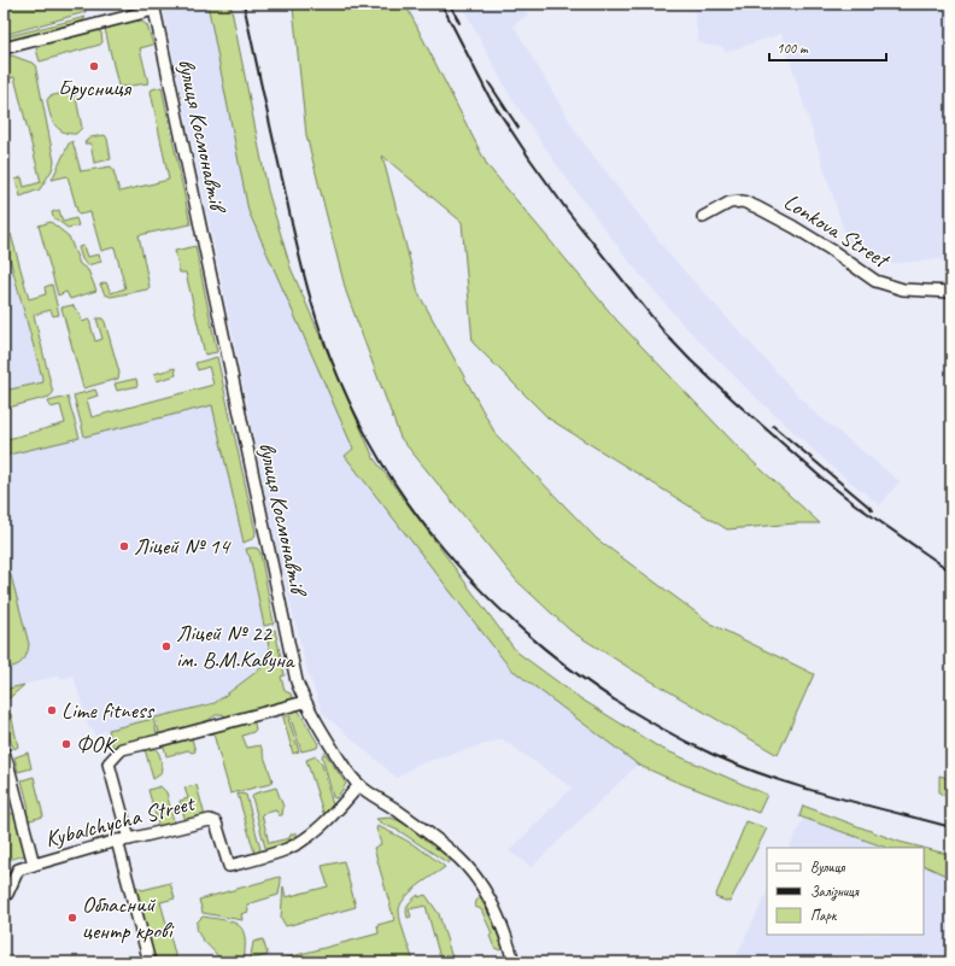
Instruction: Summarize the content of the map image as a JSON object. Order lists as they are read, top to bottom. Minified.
{"streets":{"street":["вулиця Космонавтів","Lonkova Street","Kybalchycha Street"]},"crossings":[["вулиця Космонавтів","Kybalchycha Street"]],"places":["Брусниця","Ліцей № 14","Ліцей № 22 ім. В.М.Кавуна","Lime fitness","ФОК","Обласний центр крові"],"legend":["Вулиця","Залізниця","Парк"],"scale_bar":"100 m"}
